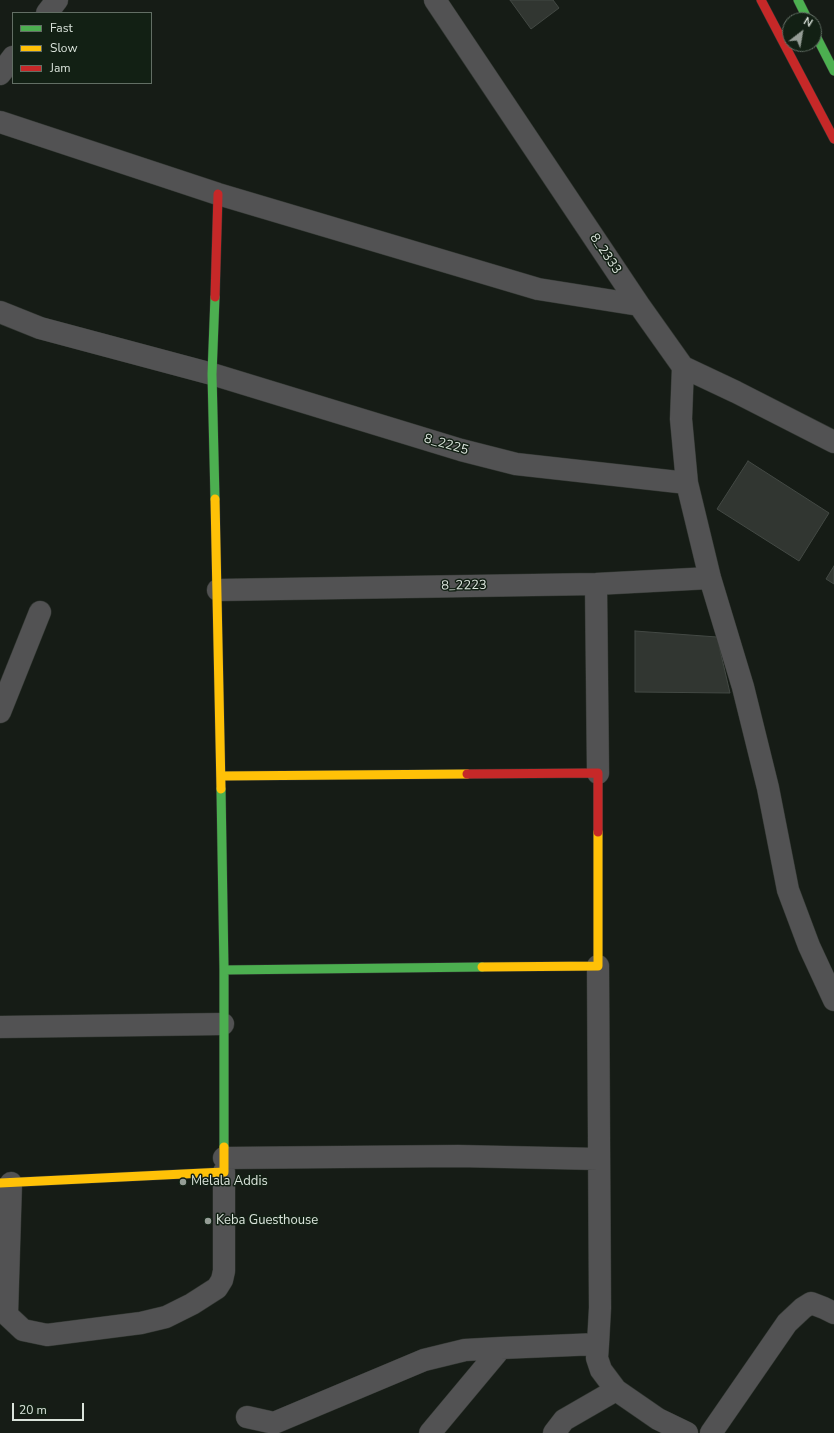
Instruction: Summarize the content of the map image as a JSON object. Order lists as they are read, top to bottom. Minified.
{"streets":{"street":["8_2333","8_2225","8_2223"]},"places":["Melala Addis","Keba Guesthouse"],"legend":["Fast","Slow","Jam"],"scale_bar":"20 m","north":"top right"}
